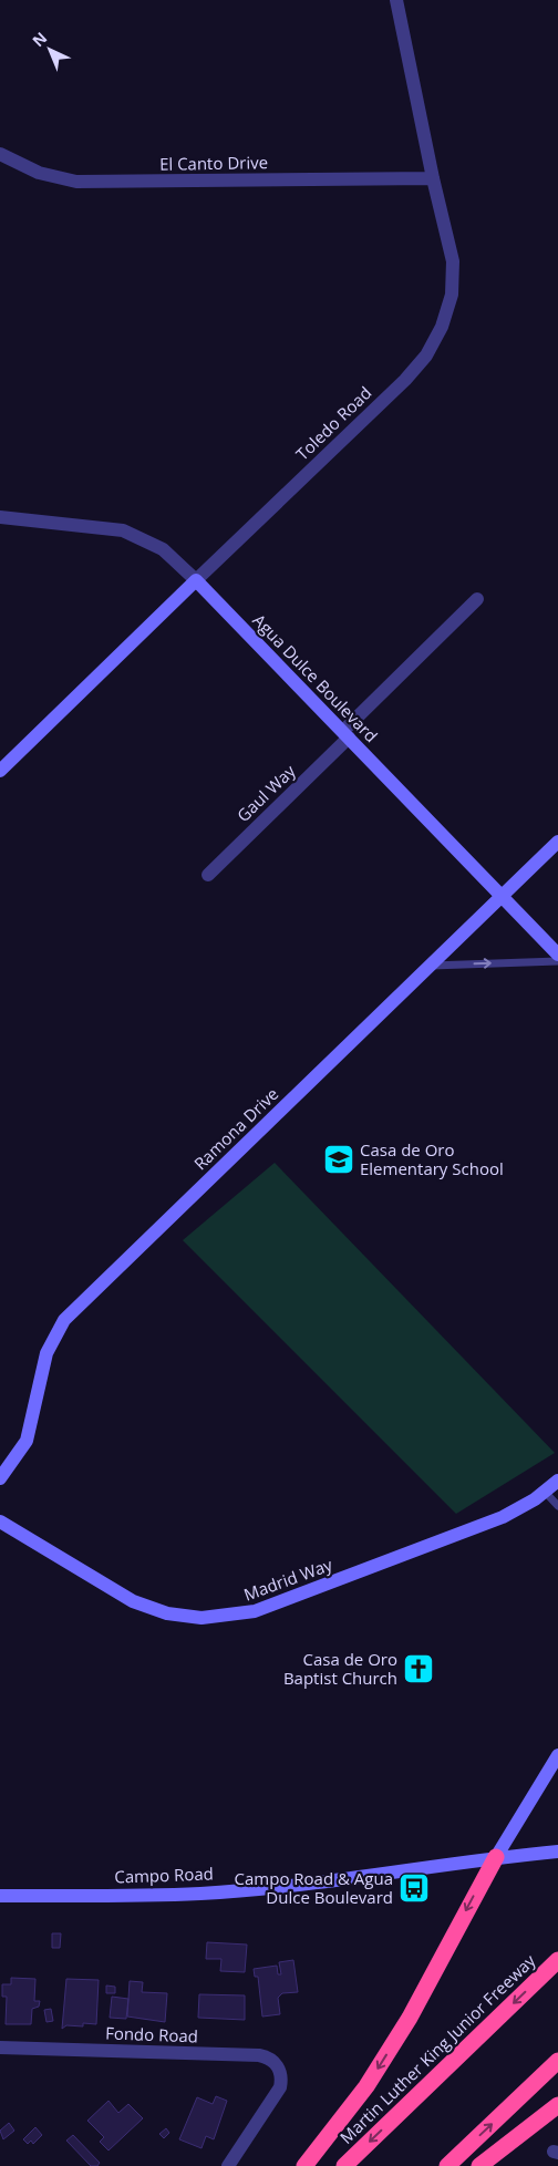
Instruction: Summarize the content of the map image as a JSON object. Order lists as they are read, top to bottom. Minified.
{"streets":{"highway":["Martin Luther King Junior Freeway"],"street":["El Canto Drive","Toledo Road","Agua Dulce Boulevard","Gaul Way","Ramona Drive","Madrid Way","Campo Road","Fondo Road"]},"crossings":[["El Canto Drive","Toledo Road"],["Toledo Road","Agua Dulce Boulevard"],["Agua Dulce Boulevard","Gaul Way"],["Agua Dulce Boulevard","Ramona Drive"]],"places":{"school or university":["Casa de Oro Elementary School"],"church":["Casa de Oro Baptist Church"],"bus stop":["Campo Road & Agua Dulce Boulevard"]},"north":"top left"}
